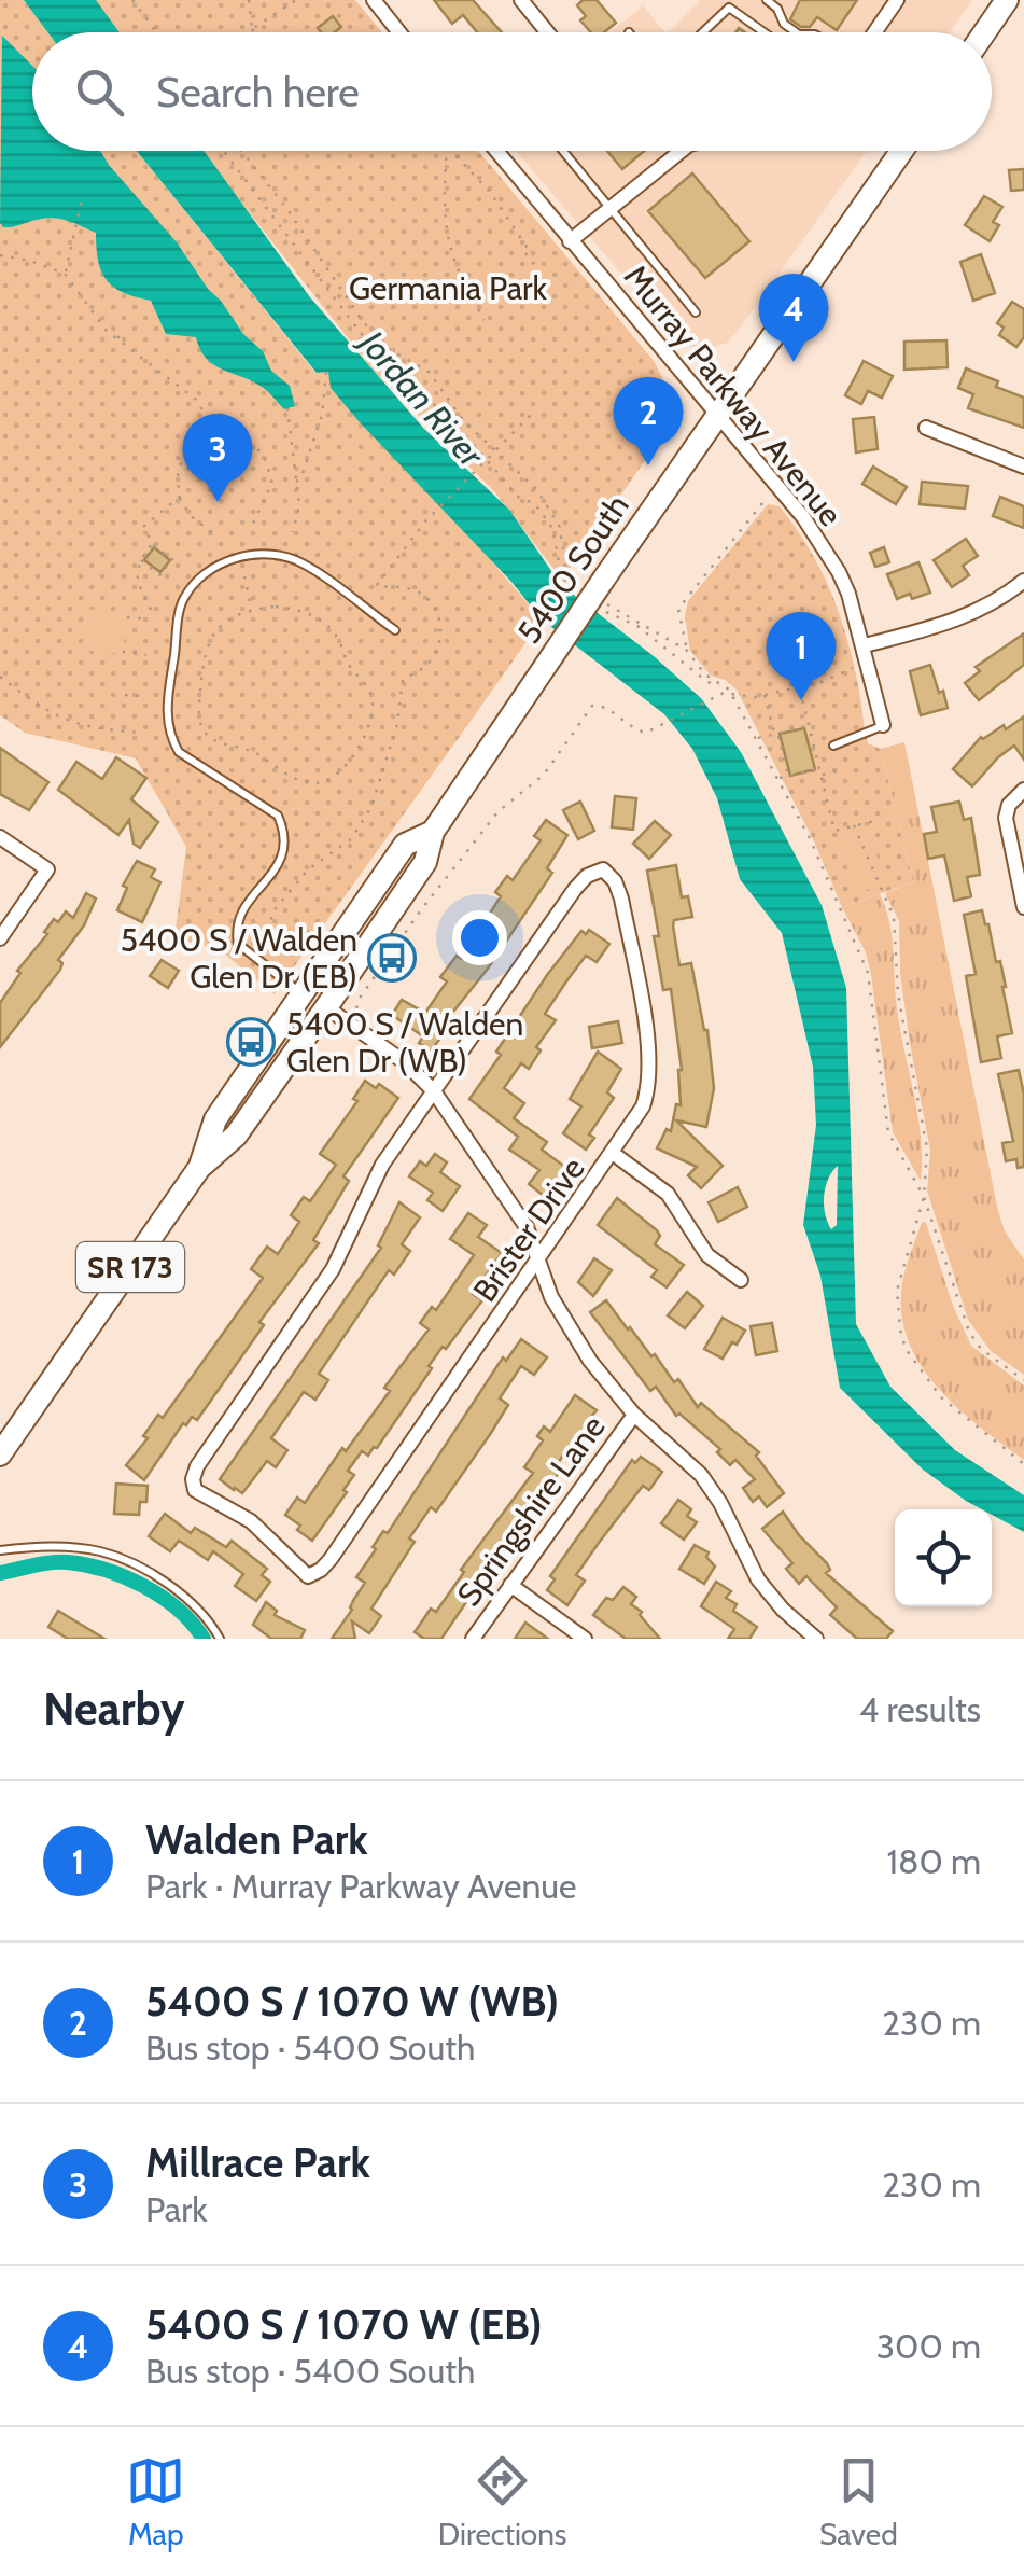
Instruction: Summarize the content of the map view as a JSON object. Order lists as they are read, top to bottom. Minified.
{"streets":{"main road":["5400 South","SR 173"],"street":["Murray Parkway Avenue","Brister Drive","Springshire Lane"]},"crossings":[["Murray Parkway Avenue","5400 South"]],"water":["Jordan River"],"parks":["Germania Park"],"places":{"bus stop":["5400 S / Walden Glen Dr (EB)","5400 S / Walden Glen Dr (WB)"]},"page":{"search":"Search here","pins":["4","2","3","1"],"heading":["Nearby","4 results"],"list":[{"mark":"1","name":"Walden Park","note":"Park · Murray Parkway Avenue","value":"180 m"},{"mark":"2","name":"5400 S / 1070 W (WB)","note":"Bus stop · 5400 South","value":"230 m"},{"mark":"3","name":"Millrace Park","note":"Park","value":"230 m"},{"mark":"4","name":"5400 S / 1070 W (EB)","note":"Bus stop · 5400 South","value":"300 m"}],"nav":["Map","Directions","Saved"]}}
